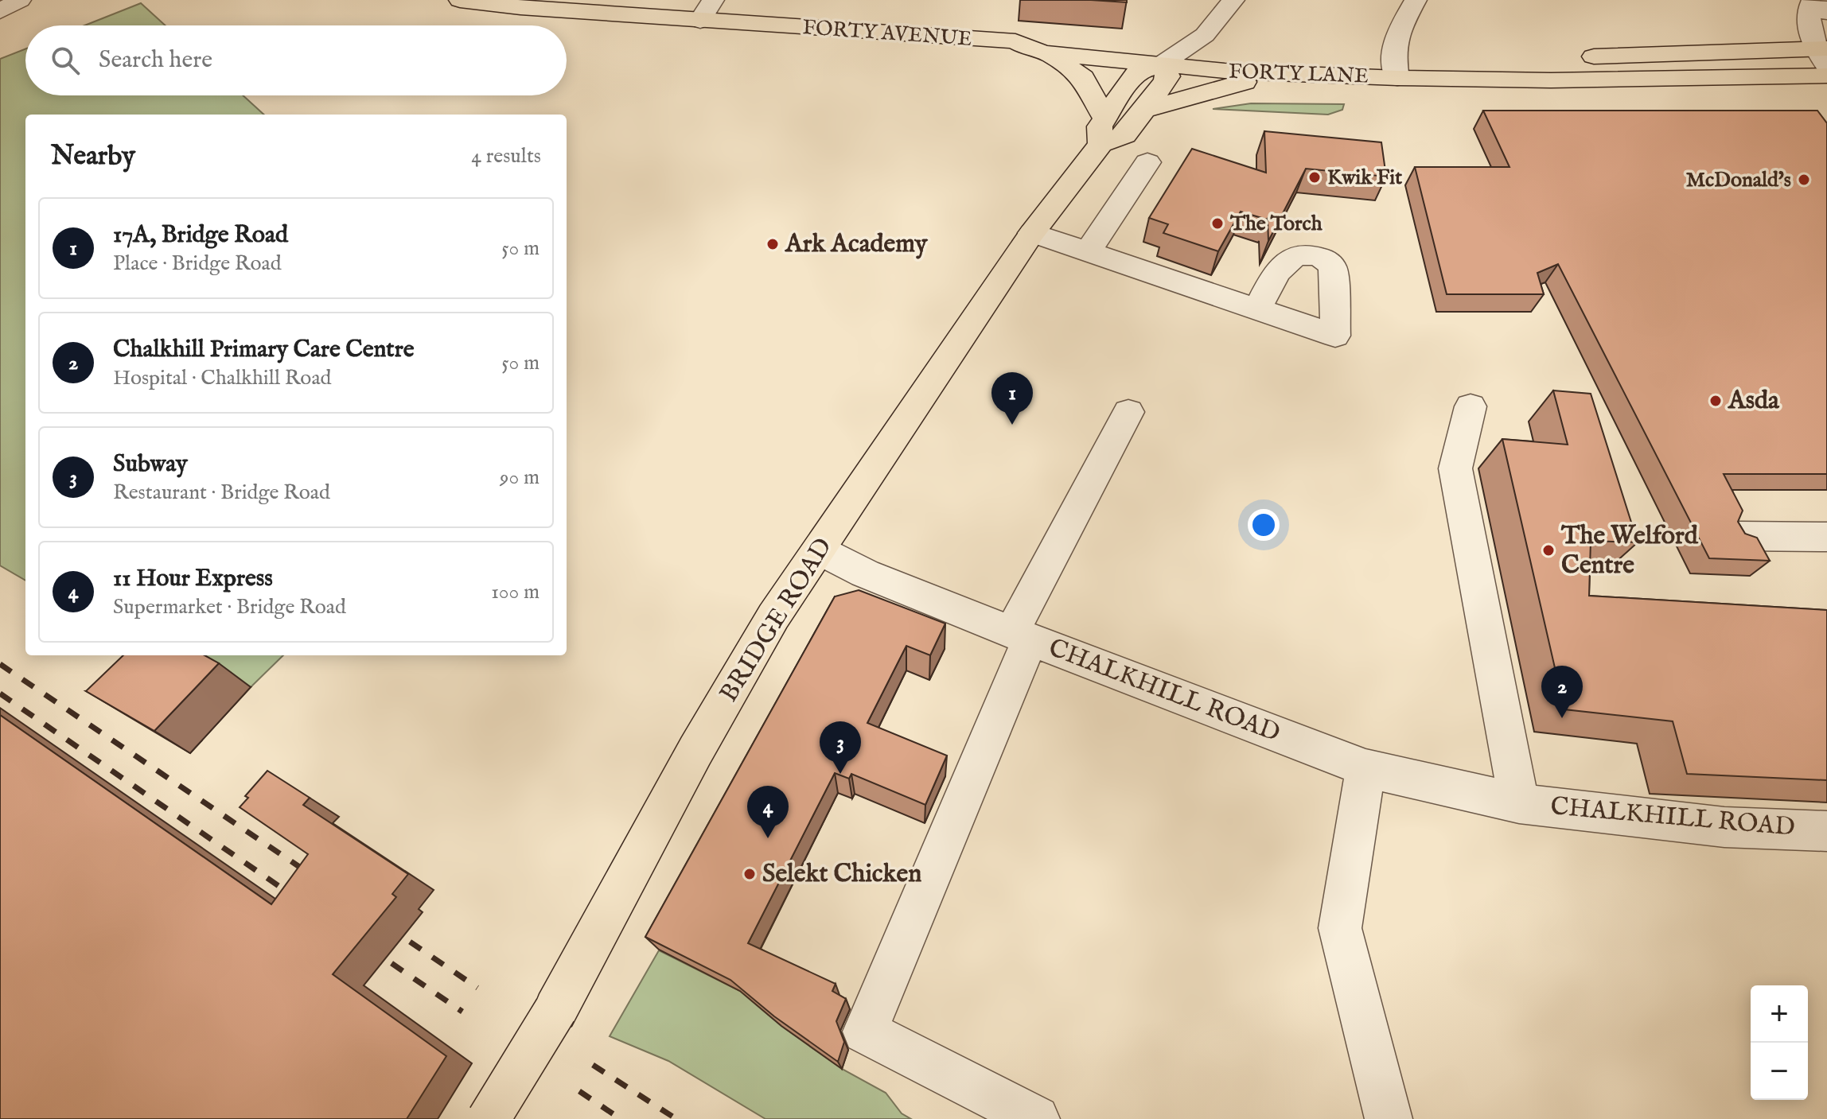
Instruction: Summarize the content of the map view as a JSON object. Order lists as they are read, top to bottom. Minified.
{"streets":{"main road":["FORTY AVENUE","FORTY LANE","BRIDGE ROAD"],"street":["CHALKHILL ROAD"]},"crossings":[["FORTY AVENUE","FORTY LANE"],["FORTY AVENUE","BRIDGE ROAD"],["FORTY LANE","BRIDGE ROAD"],["BRIDGE ROAD","CHALKHILL ROAD"]],"places":["Kwik Fit","McDonald's","The Torch","Ark Academy","Asda","The Welford Centre","Selekt Chicken"],"page":{"search":"Search here","heading":["Nearby","4 results"],"list":[{"mark":"1","name":"17A, Bridge Road","note":"Place · Bridge Road","value":"50 m"},{"mark":"2","name":"Chalkhill Primary Care Centre","note":"Hospital · Chalkhill Road","value":"50 m"},{"mark":"3","name":"Subway","note":"Restaurant · Bridge Road","value":"90 m"},{"mark":"4","name":"11 Hour Express","note":"Supermarket · Bridge Road","value":"100 m"}],"pins":["1","2","3","4"],"map_buttons":["+","−"]}}
